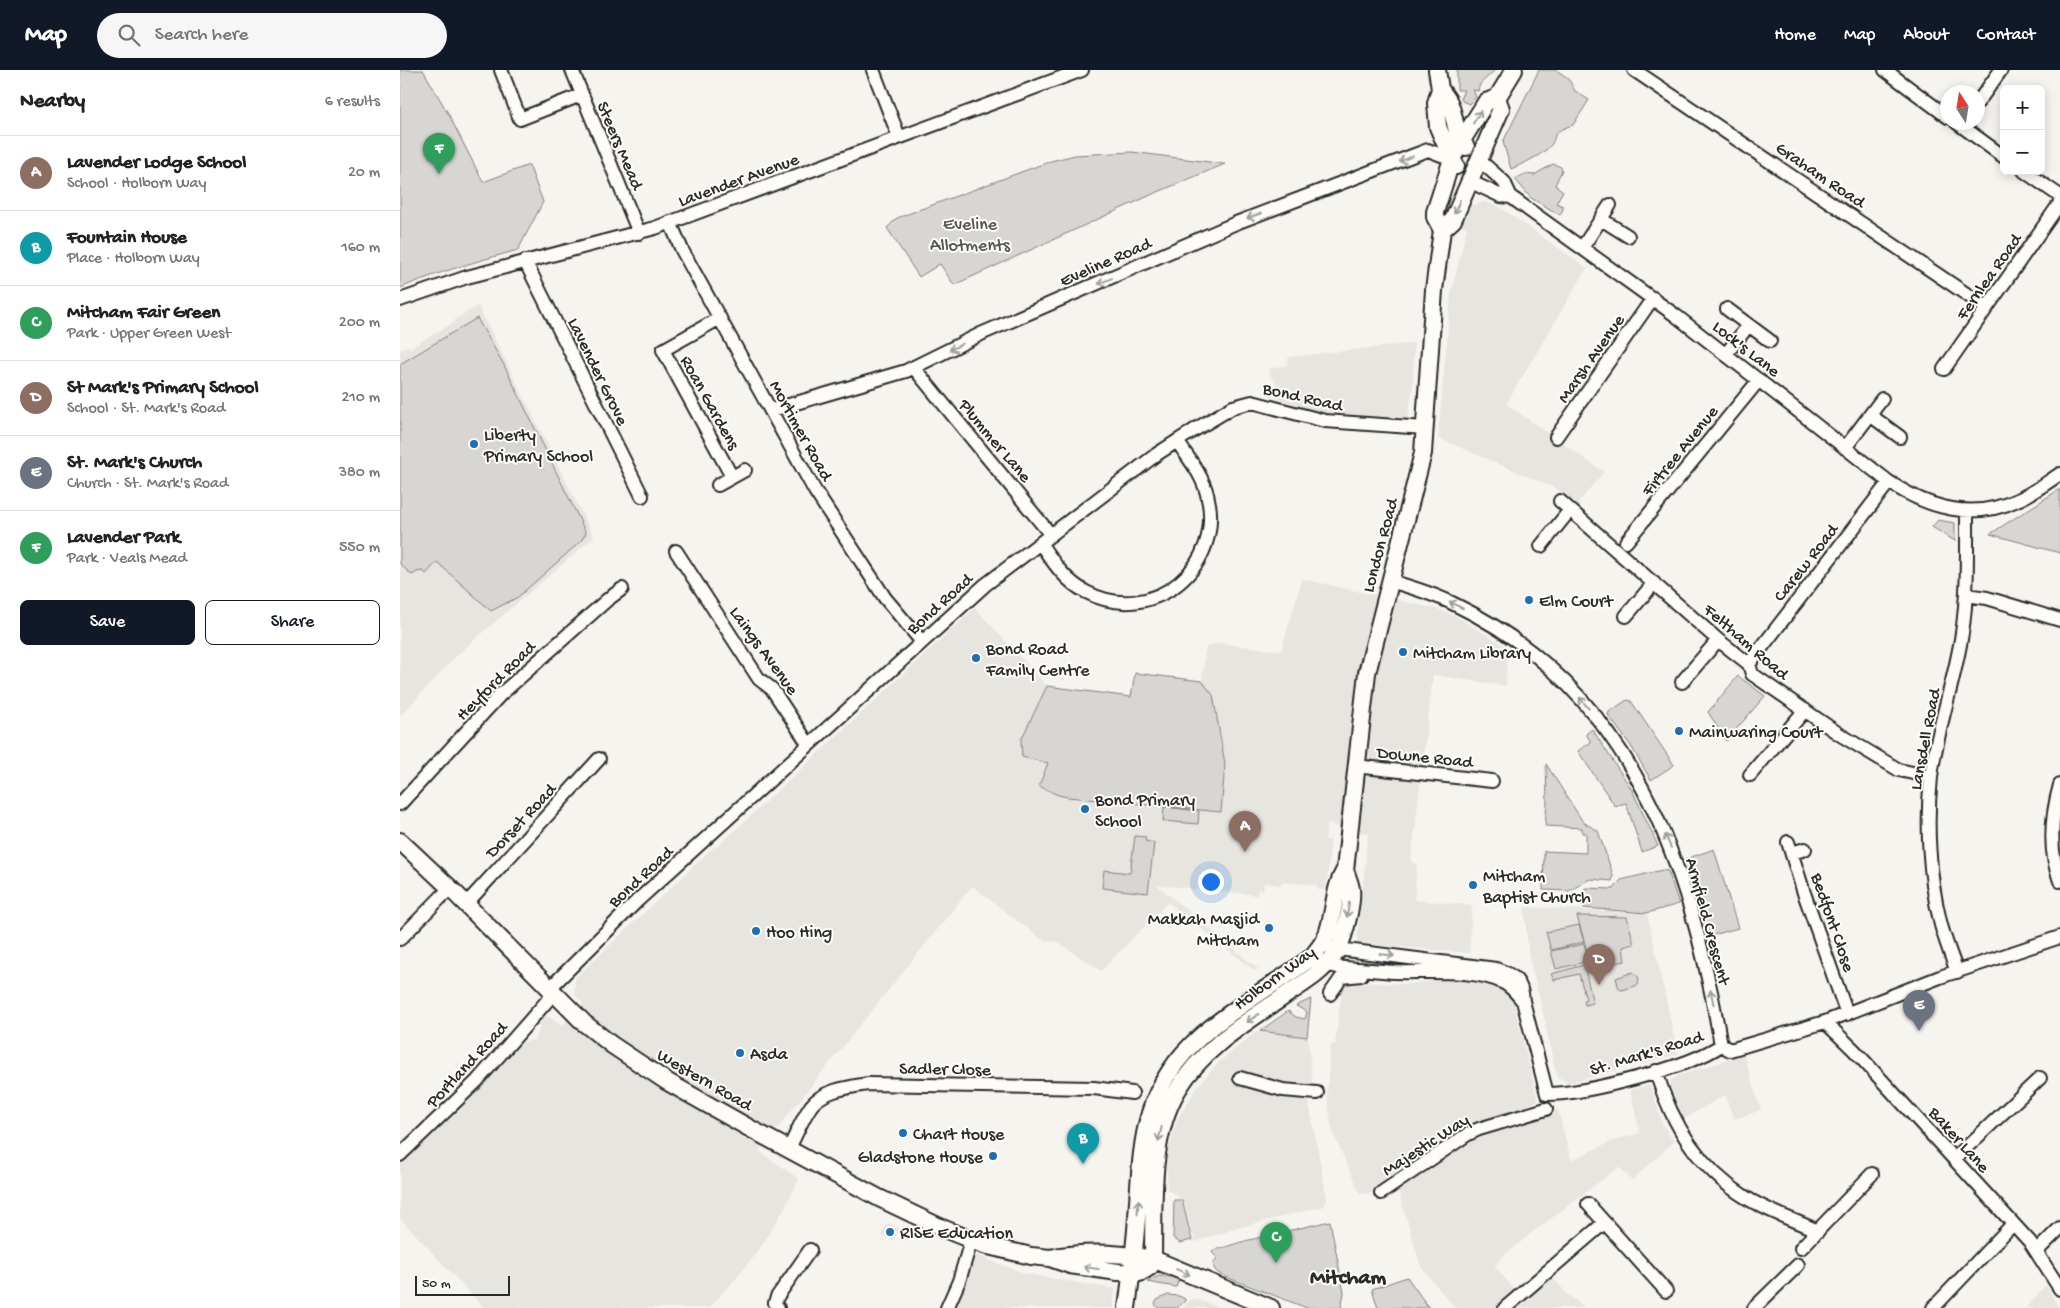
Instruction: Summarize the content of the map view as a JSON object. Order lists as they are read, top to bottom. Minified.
{"streets":{"main road":["London Road","Holborn Way","Western Road"],"street":["Steers Mead","Graham Road","Lavender Avenue","Eveline Road","Fernlea Road","Lock's Lane","Marsh Avenue","Lavender Grove","Bond Road","Roan Gardens","Mortimer Road","Plummer Lane","Firtree Avenue","Carew Road","Feltham Road","Laings Avenue","Heyford Road","Lansdell Road","Downe Road","Dorset Road","Armfield Crescent","Bedfont Close","St. Mark's Road","Portland Road","Sadler Close","Baker Lane","Majestic Way"]},"crossings":[["Steers Mead","Lavender Avenue"],["Graham Road","Fernlea Road"],["Lavender Avenue","Lavender Grove"],["Lavender Avenue","Mortimer Road"],["Eveline Road","Mortimer Road"],["Eveline Road","Plummer Lane"],["Eveline Road","London Road"],["Lock's Lane","Marsh Avenue"],["Lock's Lane","Firtree Avenue"],["Lock's Lane","London Road"],["Lock's Lane","Carew Road"],["Lock's Lane","Lansdell Road"],["Bond Road","Mortimer Road"],["Bond Road","Plummer Lane"],["Bond Road","London Road"],["Bond Road","Laings Avenue"],["Bond Road","Portland Road"],["Bond Road","Western Road"],["Roan Gardens","Mortimer Road"],["London Road","Downe Road"],["London Road","Armfield Crescent"],["London Road","Holborn Way"],["Carew Road","Feltham Road"],["Feltham Road","Lansdell Road"],["Lansdell Road","St. Mark's Road"],["Dorset Road","Western Road"],["Armfield Crescent","St. Mark's Road"],["Bedfont Close","St. Mark's Road"],["Holborn Way","St. Mark's Road"],["Holborn Way","Western Road"],["St. Mark's Road","Baker Lane"],["Portland Road","Western Road"],["Sadler Close","Western Road"]],"one_way":["Eveline Road","Armfield Crescent"],"districts":["Mitcham"],"parks":["Eveline Allotments"],"places":["Liberty Primary School","Elm Court","Mitcham Library","Bond Road Family Centre","Mainwaring Court","Bond Primary School","Mitcham Baptist Church","Makkah Masjid Mitcham","Hoo Hing","Asda","Chart House","Gladstone House","RISE Education"],"scale_bar":"50 m","north":"top","page":{"header":"Map","search":"Search here","nav":["Home","Map","About","Contact"],"heading":["Nearby","6 results"],"map_buttons":["+","−"],"pins":["F","A","D","E","B","C"],"list":[{"mark":"A","name":"Lavender Lodge School","note":"School · Holborn Way","value":"20 m"},{"mark":"B","name":"Fountain House","note":"Place · Holborn Way","value":"160 m"},{"mark":"C","name":"Mitcham Fair Green","note":"Park · Upper Green West","value":"200 m"},{"mark":"D","name":"St Mark's Primary School","note":"School · St. Mark's Road","value":"210 m"},{"mark":"E","name":"St. Mark's Church","note":"Church · St. Mark's Road","value":"380 m"},{"mark":"F","name":"Lavender Park","note":"Park · Veals Mead","value":"550 m"}],"buttons":["Save","Share"],"scale":"50 m"}}
